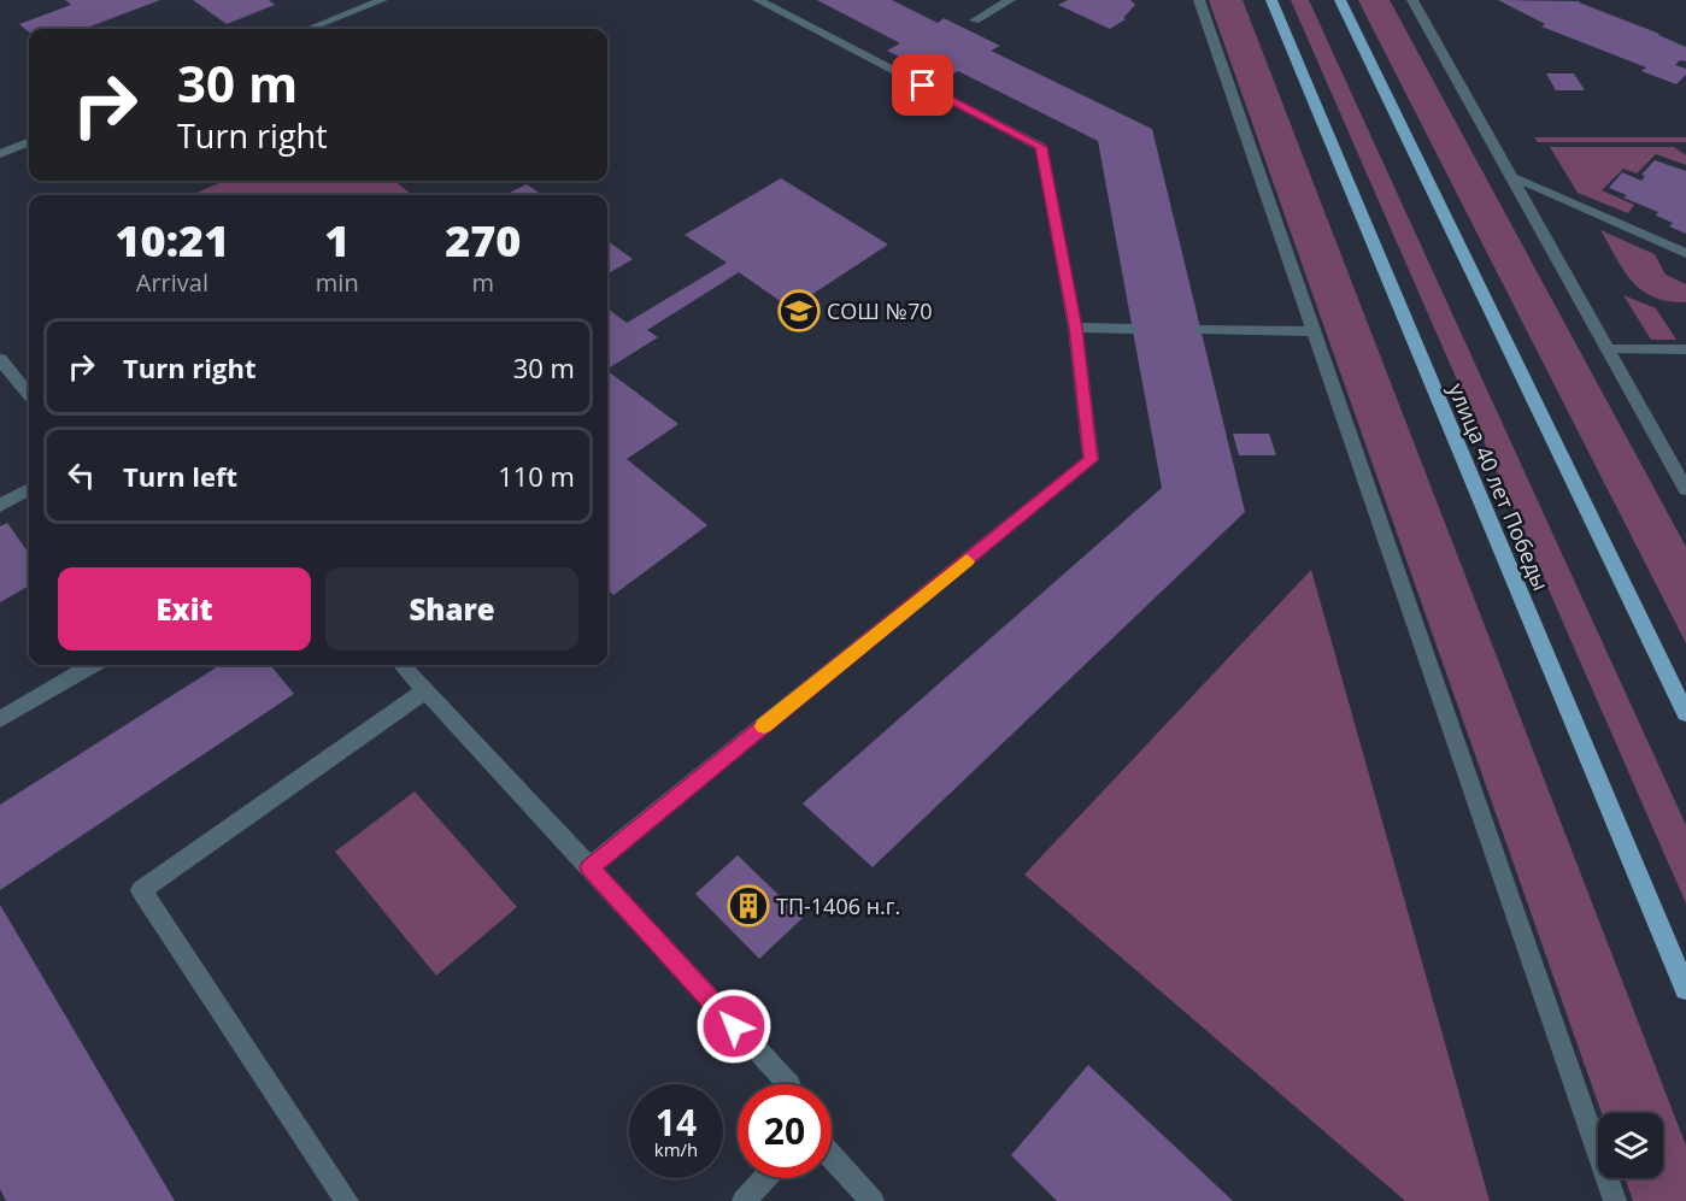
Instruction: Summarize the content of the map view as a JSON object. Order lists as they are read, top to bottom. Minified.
{"streets":{"main road":["улица 40 лет Победы"]},"places":{"school or university":["СОШ №70"],"building":["ТП-1406 н.г."]},"page":{"turn":["30 m","Turn right"],"eta":["10:21","Arrival","1","min","270","m"],"list":[{"name":"Turn right","value":"30 m"},{"name":"Turn left","value":"110 m"}],"buttons":["Exit","Share"],"speed":"14 km/h","limit":"20"}}
